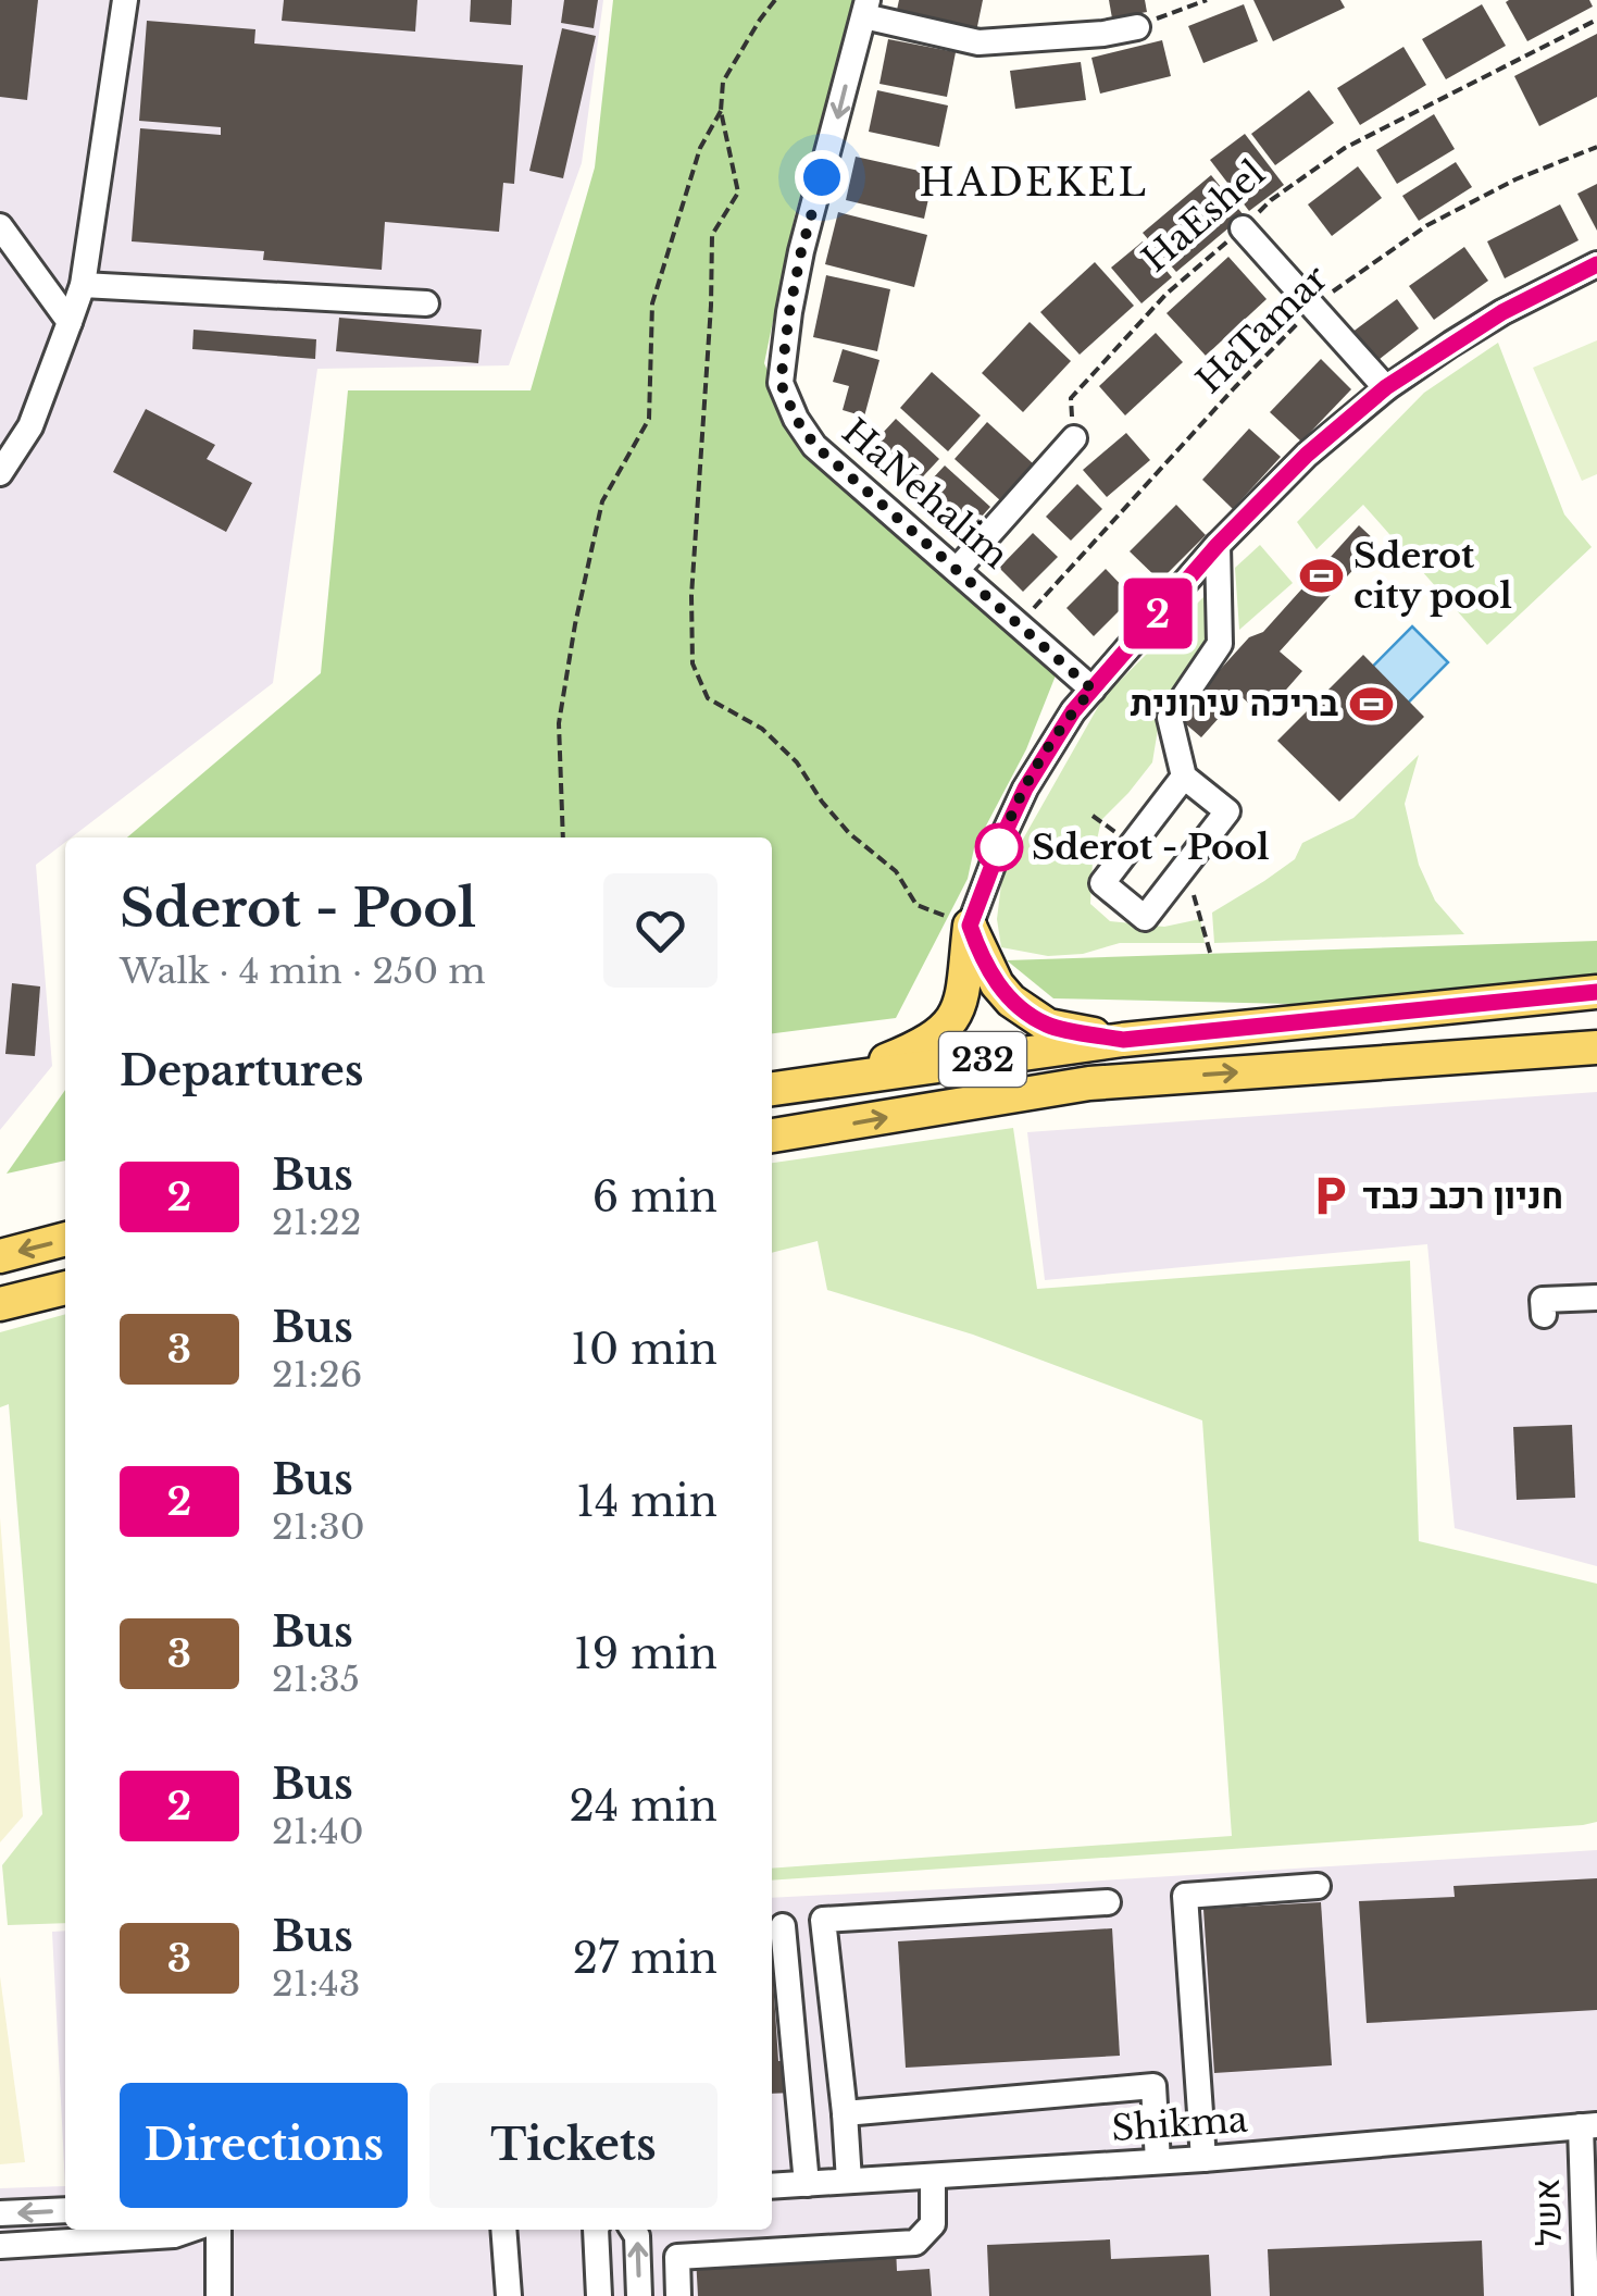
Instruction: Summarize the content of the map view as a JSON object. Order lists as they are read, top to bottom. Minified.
{"streets":{"main road":["232"],"street":["HaNehalim","Shikma","אשל"],"path":["HaEshel","HaTamar"]},"crossings":[["HaTamar","HaNehalim"],["Shikma","אשל"]],"one_way":["HaNehalim"],"districts":["HADEKEL"],"places":{"sports":["Sderot city pool","בריכה עירונית"],"other":["Sderot - Pool"],"parking":["חניון רכב כבד"]},"lines":["bus line 2"],"page":{"on_map":"2","heading":[["Sderot - Pool","Walk · 4 min · 250 m"],"Departures"],"list":[{"mark":"2","name":"Bus","note":"21:22","value":"6 min"},{"mark":"3","name":"Bus","note":"21:26","value":"10 min"},{"mark":"2","name":"Bus","note":"21:30","value":"14 min"},{"mark":"3","name":"Bus","note":"21:35","value":"19 min"},{"mark":"2","name":"Bus","note":"21:40","value":"24 min"},{"mark":"3","name":"Bus","note":"21:43","value":"27 min"}],"buttons":["Directions","Tickets"]}}
